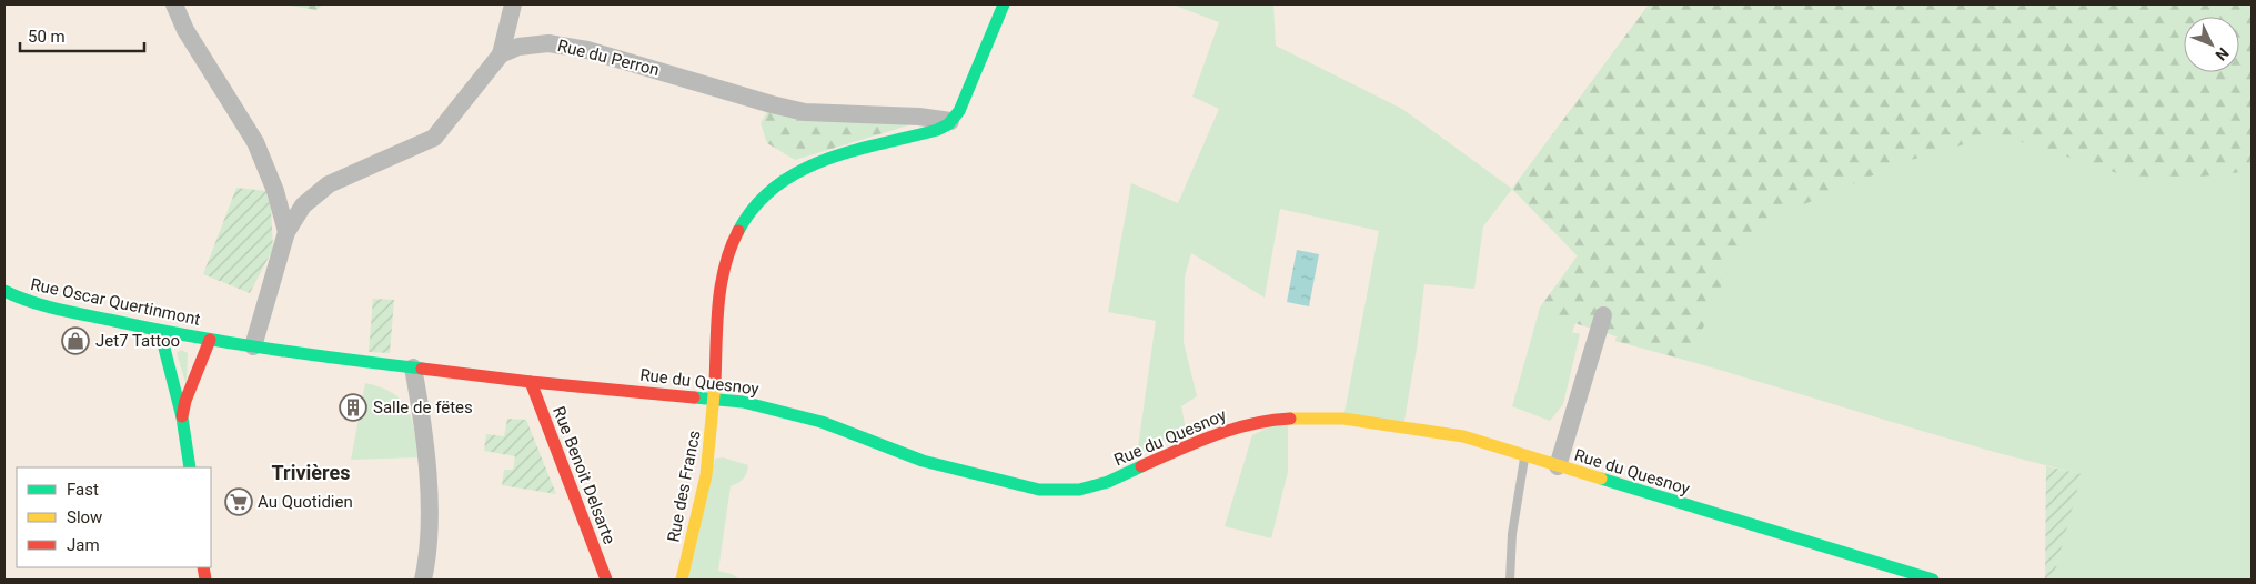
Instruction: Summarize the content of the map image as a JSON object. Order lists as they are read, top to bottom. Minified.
{"streets":{"street":["Rue du Perron","Rue Oscar Quertinmont","Rue du Quesnoy","Rue Benoit Delsarte","Rue des Francs"]},"crossings":[["Rue du Perron","Rue des Francs"],["Rue Oscar Quertinmont","Rue du Quesnoy"],["Rue du Quesnoy","Rue Benoit Delsarte"],["Rue du Quesnoy","Rue des Francs"]],"districts":["Trivières"],"places":{"shop":["Jet7 Tattoo"],"building":["Salle de fëtes"],"supermarket":["Au Quotidien"]},"legend":["Fast","Slow","Jam"],"scale_bar":"50 m","north":"bottom right"}
